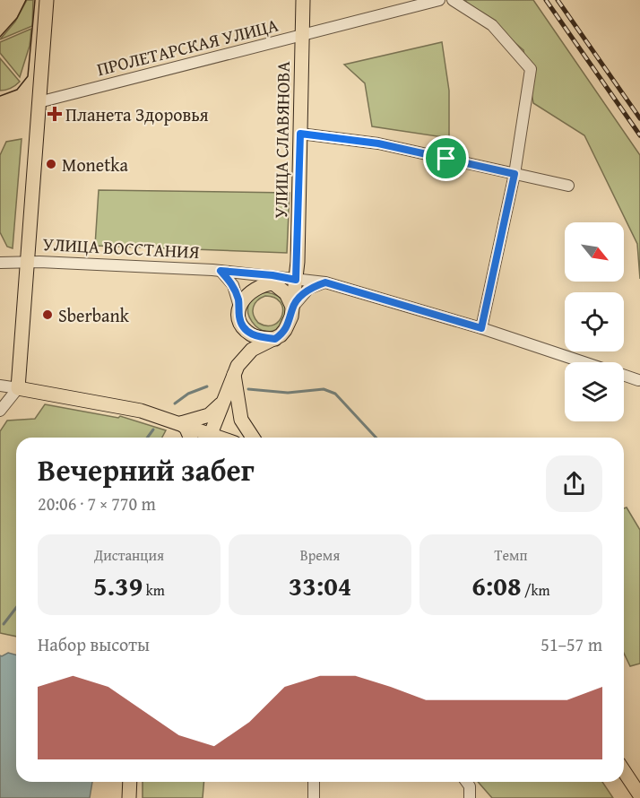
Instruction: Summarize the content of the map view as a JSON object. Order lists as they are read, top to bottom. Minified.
{"streets":{"main road":["УЛИЦА СЛАВЯНОВА"],"street":["ПРОЛЕТАРСКАЯ УЛИЦА","УЛИЦА ВОССТАНИЯ"]},"crossings":[["ПРОЛЕТАРСКАЯ УЛИЦА","УЛИЦА СЛАВЯНОВА"]],"places":{"health":["Планета Здоровья"],"other":["Monetka","Sberbank"]},"north":"bottom right","page":{"heading":["Вечерний забег","20:06 · 7 × 770 m"],"stats":[["Дистанция","5.39 km"],["Время","33:04"],["Темп","6:08 /km"]],"chart":["Набор высоты","51–57 m"]}}
